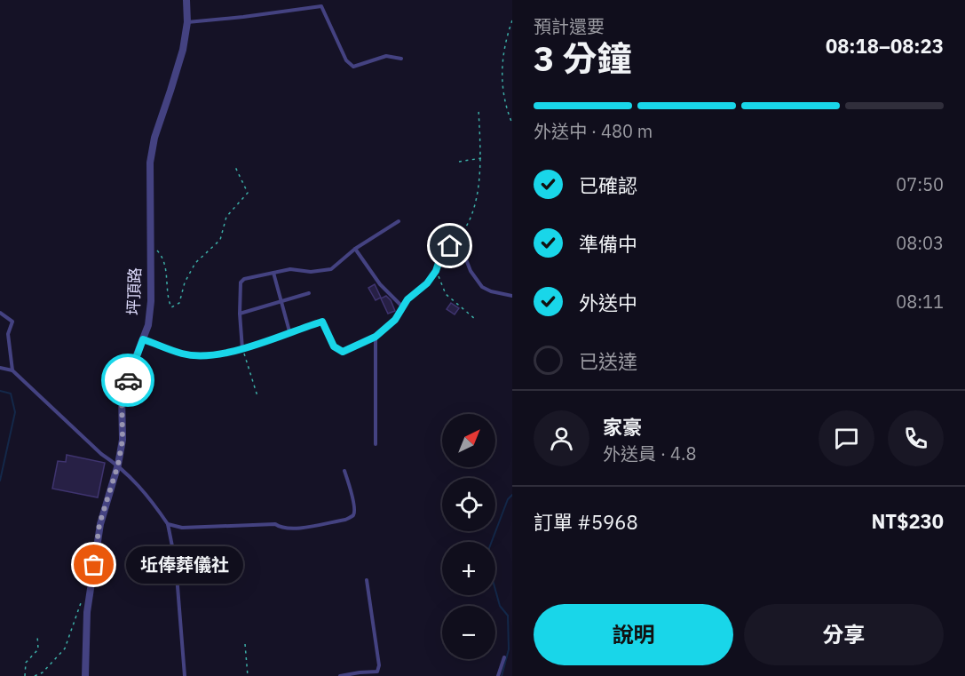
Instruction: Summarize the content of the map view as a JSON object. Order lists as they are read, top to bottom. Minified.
{"streets":{"street":["坪頂路"]},"places":["坵俸葬儀社"],"north":"top right","page":{"heading":["3 分鐘","預計還要","08:18–08:23"],"panel":["家豪","外送員 · 4.8","訂單 #5968","NT$230"],"bar":"外送中 · 480 m","list":[["已確認","07:50"],["準備中","08:03"],["外送中","08:11"],"已送達"],"map_buttons":["+","−"],"bubble":"坵俸葬儀社","buttons":["說明","分享"]}}
